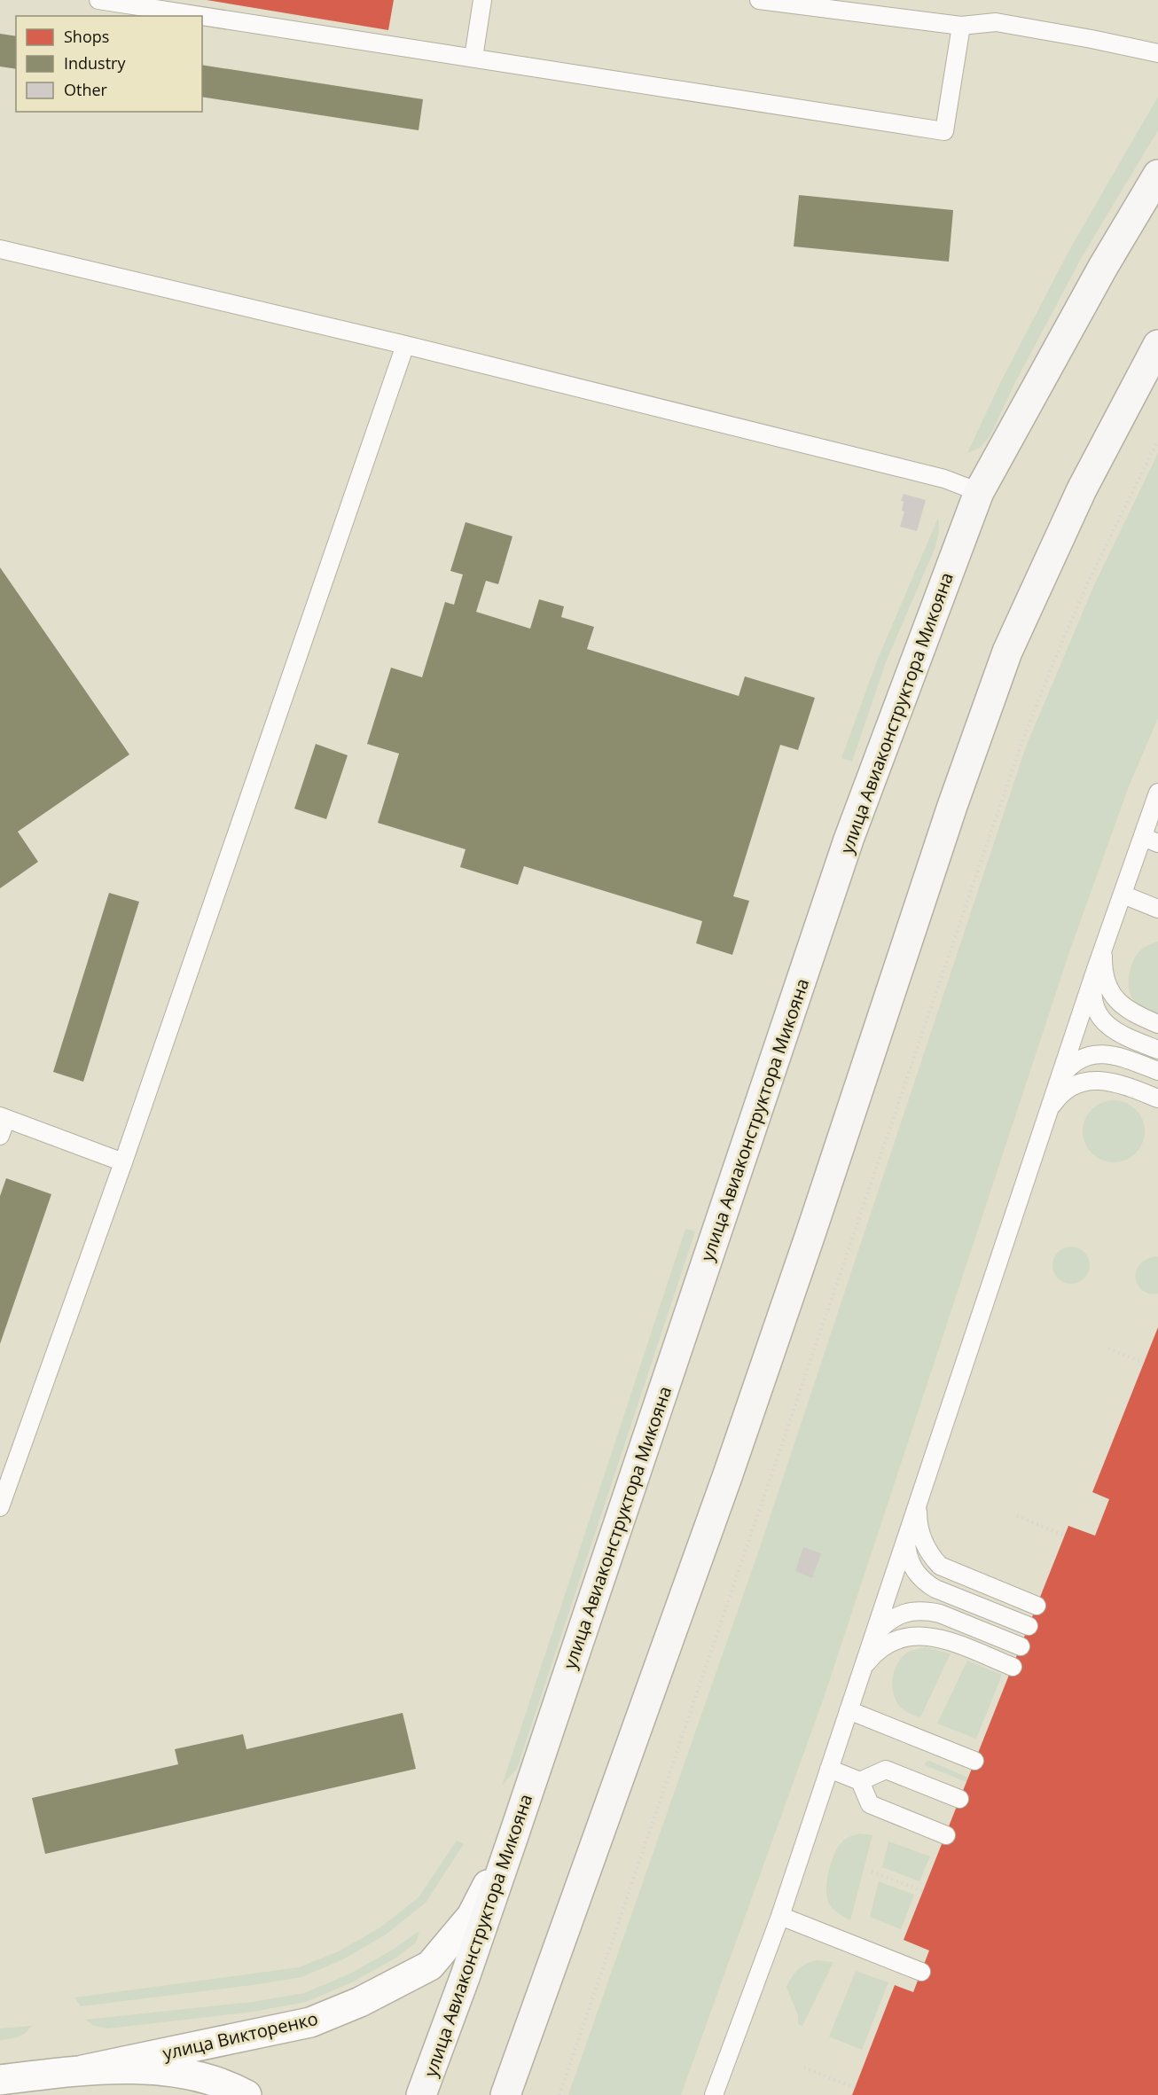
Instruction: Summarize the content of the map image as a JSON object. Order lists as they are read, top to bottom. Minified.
{"streets":{"street":["улица Авиаконструктора Микояна","улица Викторенко"]},"crossings":[["улица Авиаконструктора Микояна","улица Викторенко"]],"legend":["Shops","Industry","Other"]}
